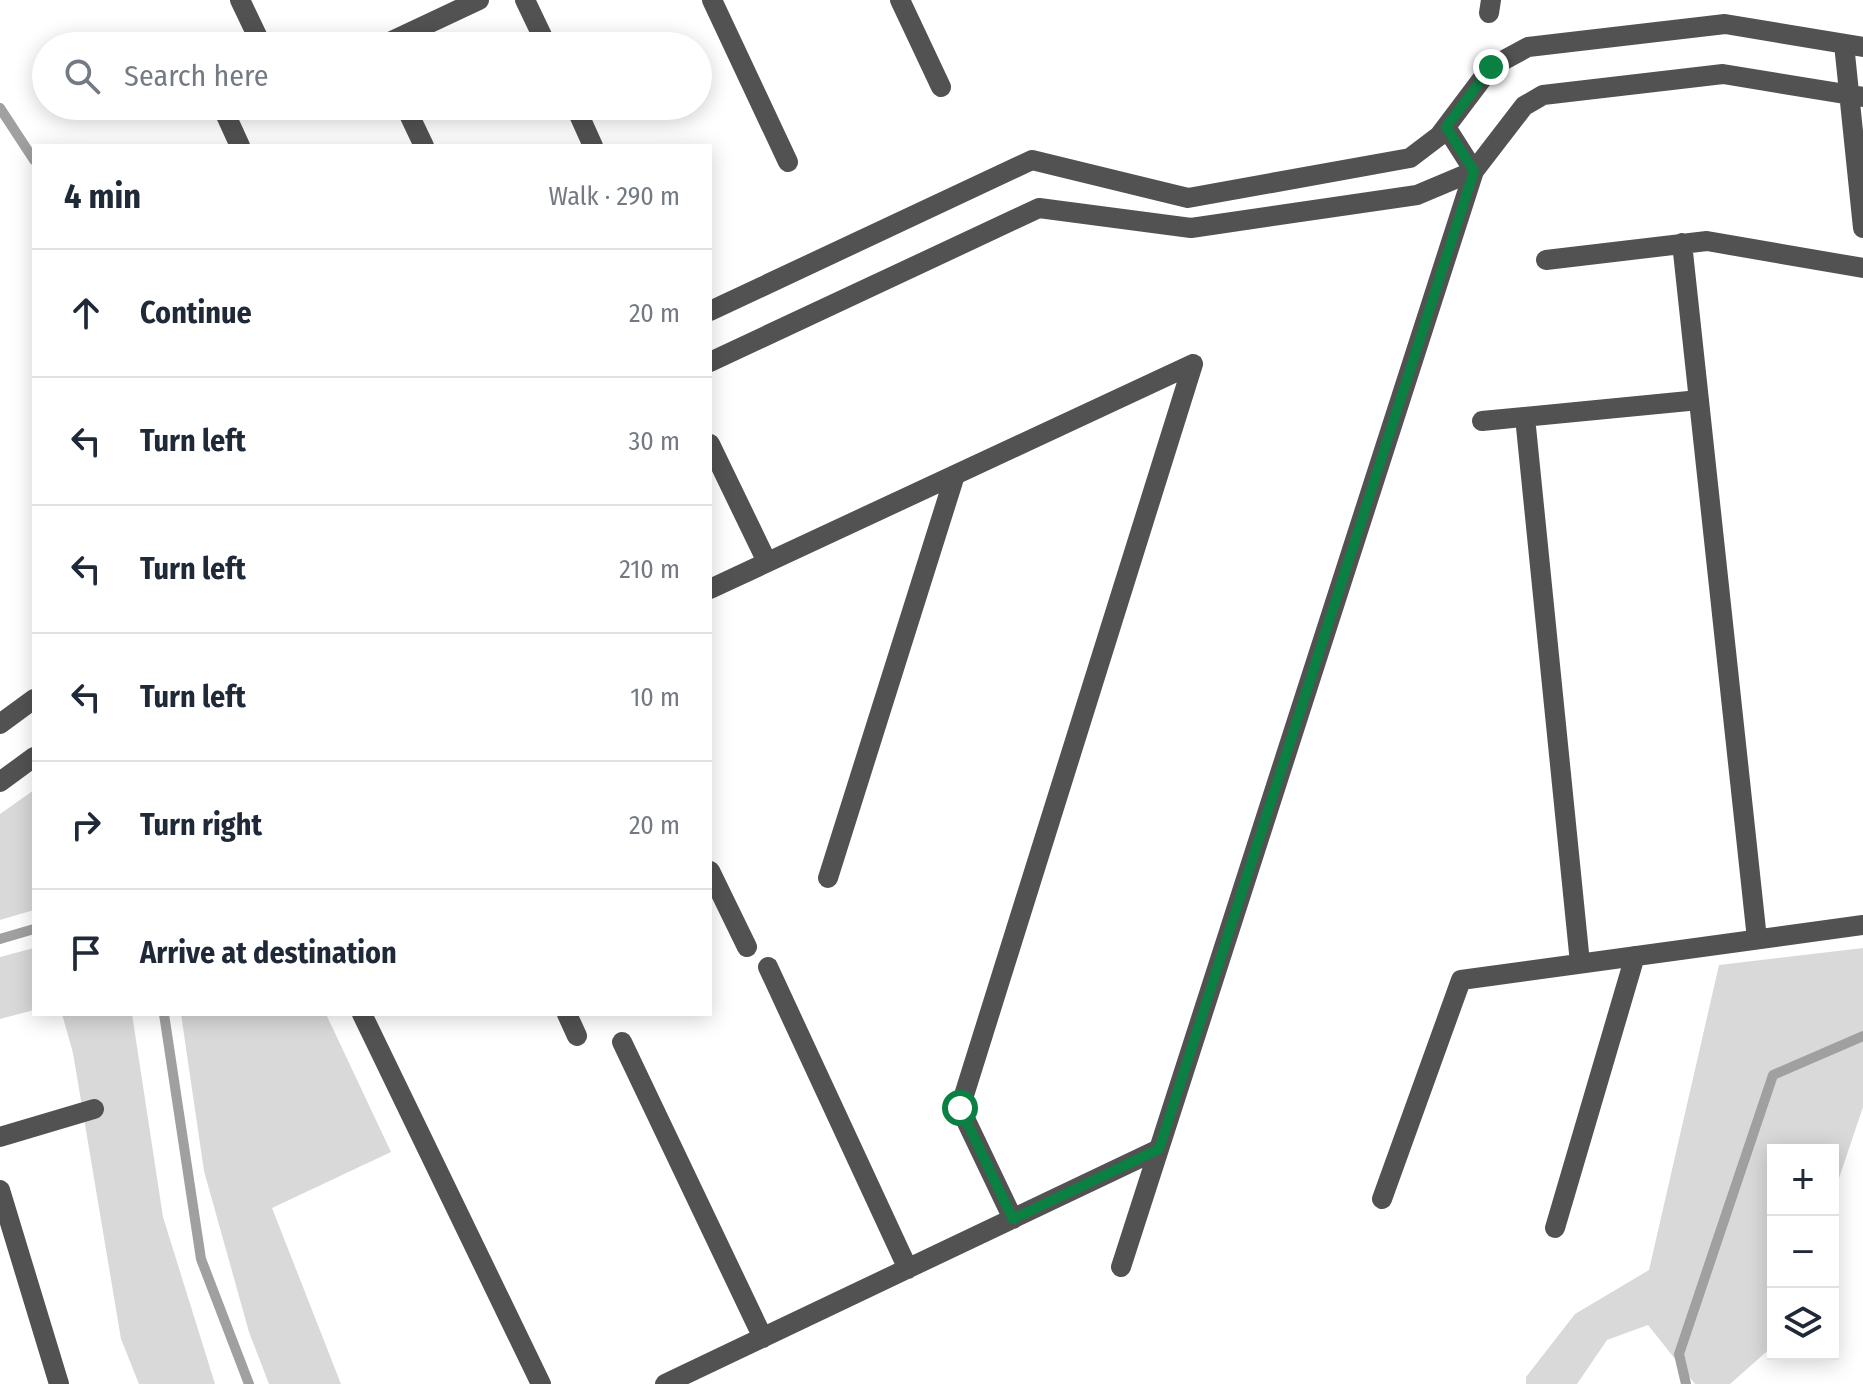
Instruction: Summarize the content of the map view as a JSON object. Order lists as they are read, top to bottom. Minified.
{"page":{"search":"Search here","heading":["4 min","Walk · 290 m"],"list":[["Continue","20 m"],["Turn left","30 m"],["Turn left","210 m"],["Turn left","10 m"],["Turn right","20 m"],"Arrive at destination"],"map_buttons":["+","−"]}}
